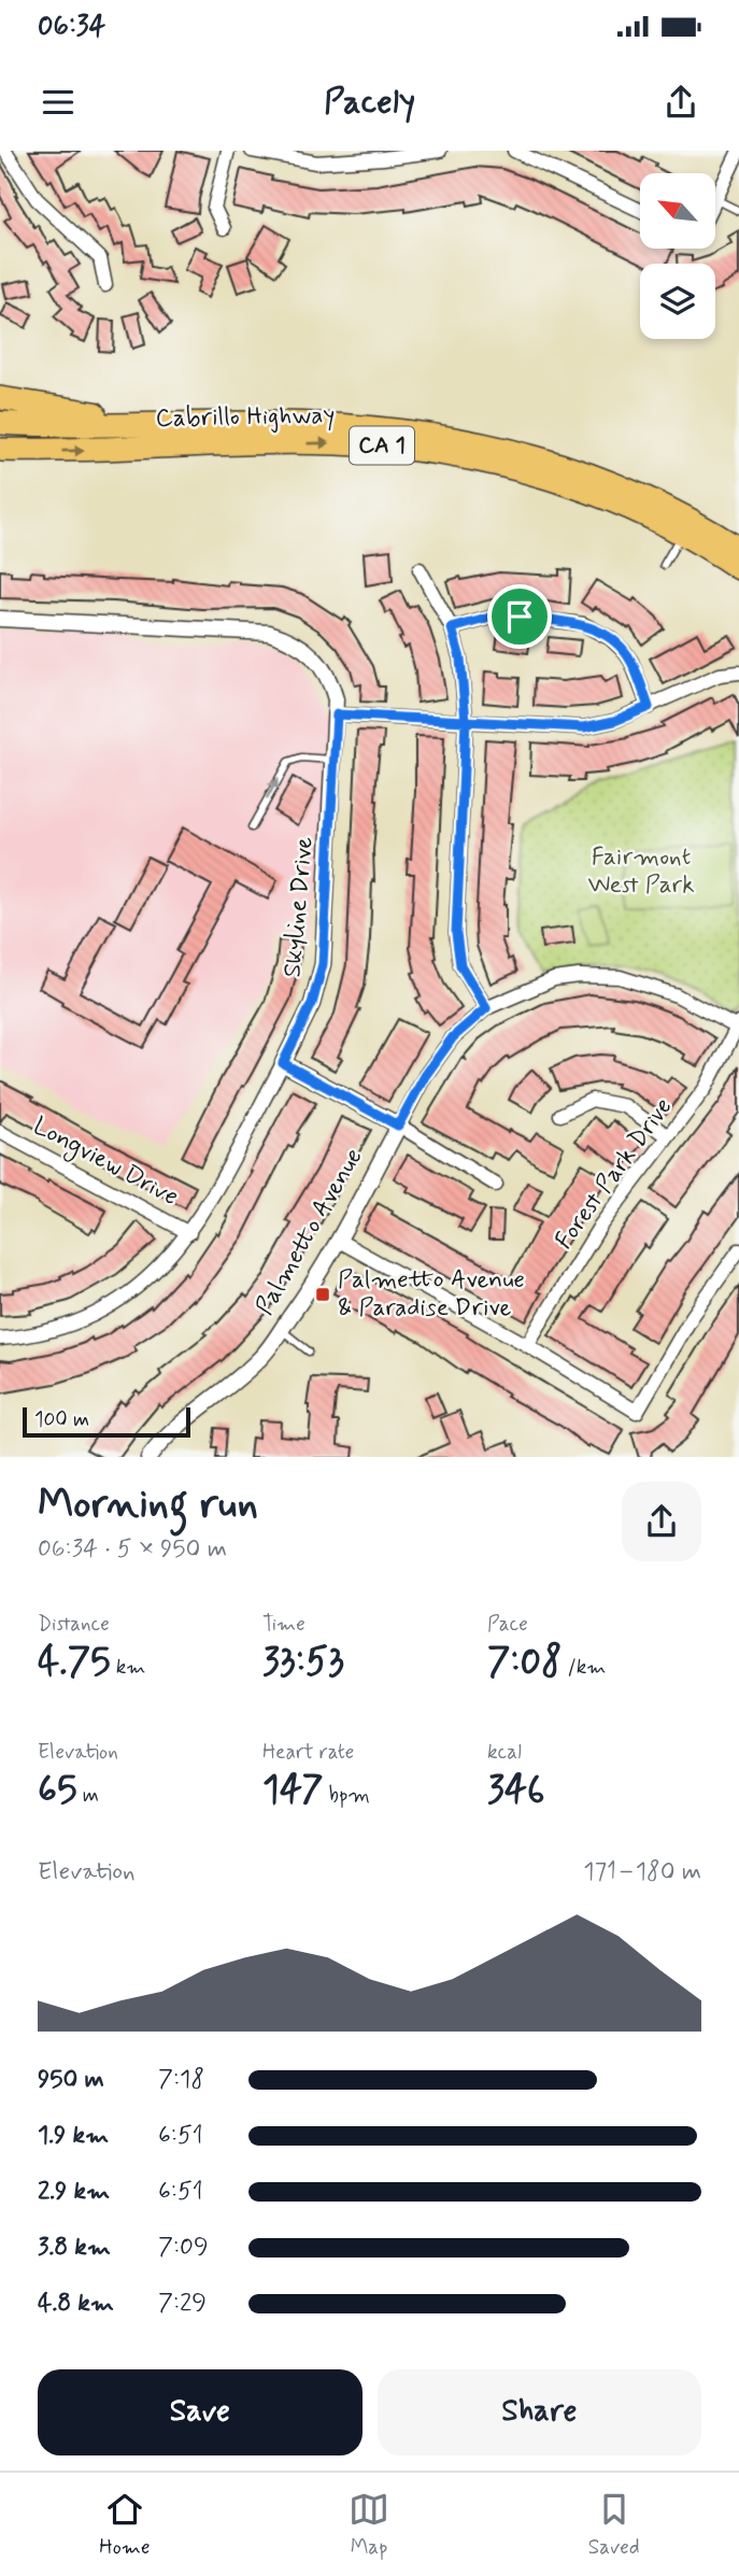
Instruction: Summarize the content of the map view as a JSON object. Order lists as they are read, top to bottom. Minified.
{"streets":{"highway":["Cabrillo Highway","CA 1"],"street":["Skyline Drive","Longview Drive","Forest Park Drive","Palmetto Avenue"]},"crossings":[["Skyline Drive","Longview Drive"],["Forest Park Drive","Palmetto Avenue"]],"parks":["Fairmont West Park"],"places":{"transit":["Palmetto Avenue & Paradise Drive"]},"scale_bar":"100 m","north":"top left","page":{"status":"06:34","header":"Pacely","scale":"100 m","heading":["Morning run","06:34 · 5 × 950 m"],"stats":[["Distance","4.75 km"],["Time","33:53"],["Pace","7:08 /km"],["Elevation","65 m"],["Heart rate","147 bpm"],["kcal","346"]],"chart":["Elevation","171–180 m"],"list":[{"name":"950 m","note":"7:18"},{"name":"1.9 km","note":"6:51"},{"name":"2.9 km","note":"6:51"},{"name":"3.8 km","note":"7:09"},{"name":"4.8 km","note":"7:29"}],"buttons":["Save","Share"],"tabs":["Home","Map","Saved"]}}
